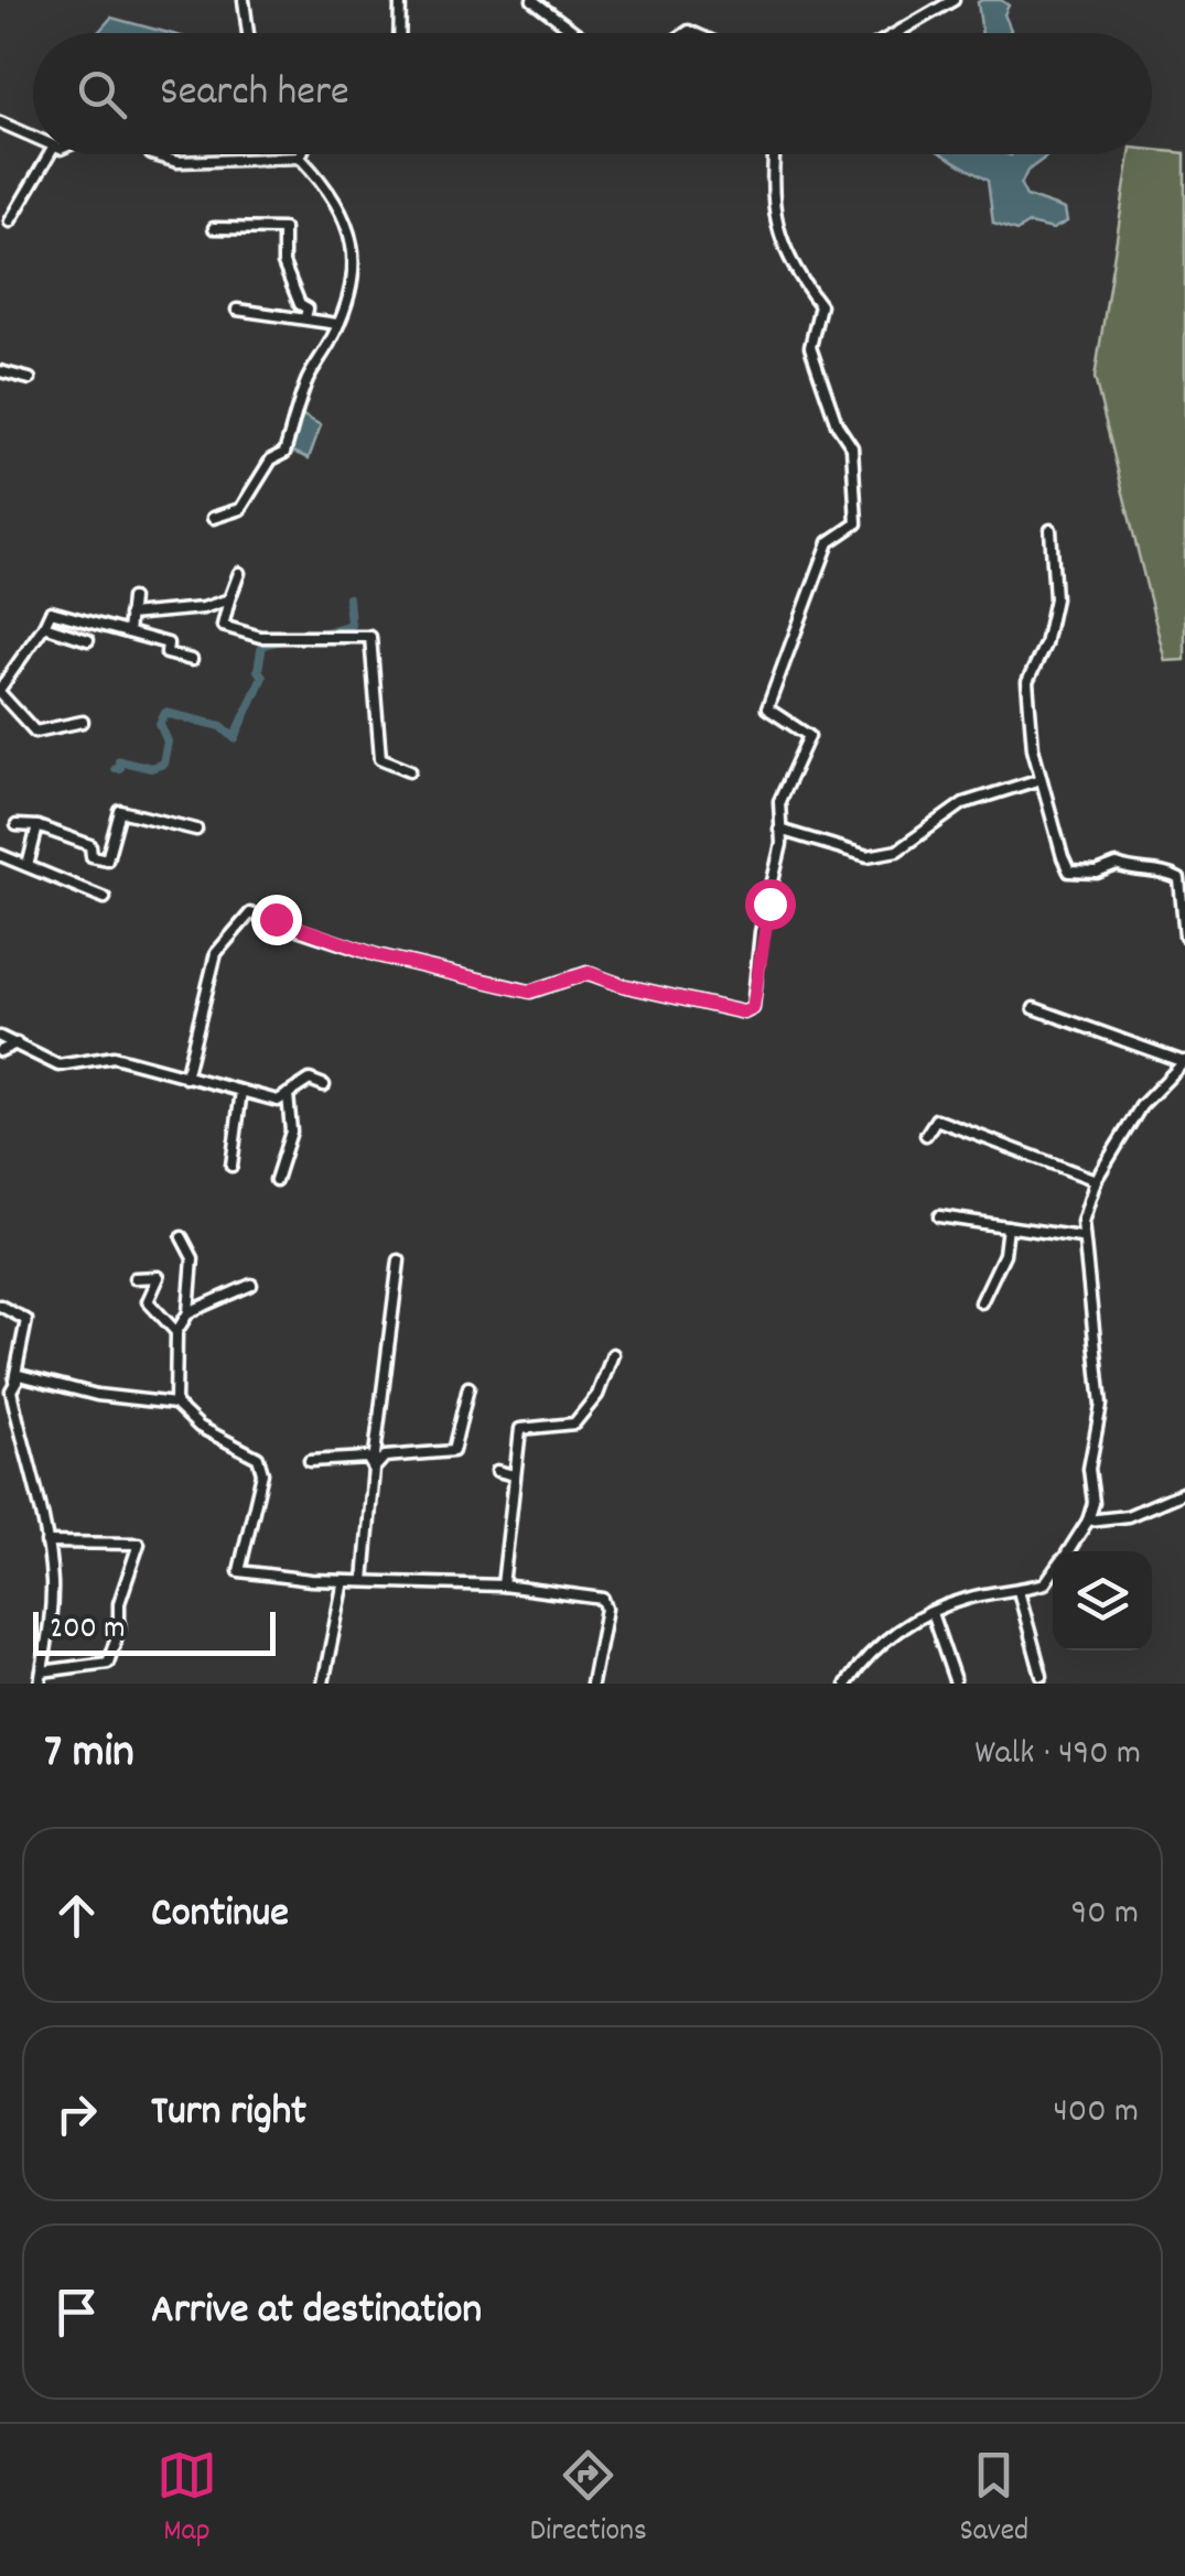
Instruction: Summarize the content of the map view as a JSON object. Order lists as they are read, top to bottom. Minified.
{"scale_bar":"200 m","page":{"search":"Search here","scale":"200 m","heading":["7 min","Walk · 490 m"],"list":[["Continue","90 m"],["Turn right","400 m"],"Arrive at destination"],"nav":["Map","Directions","Saved"]}}
